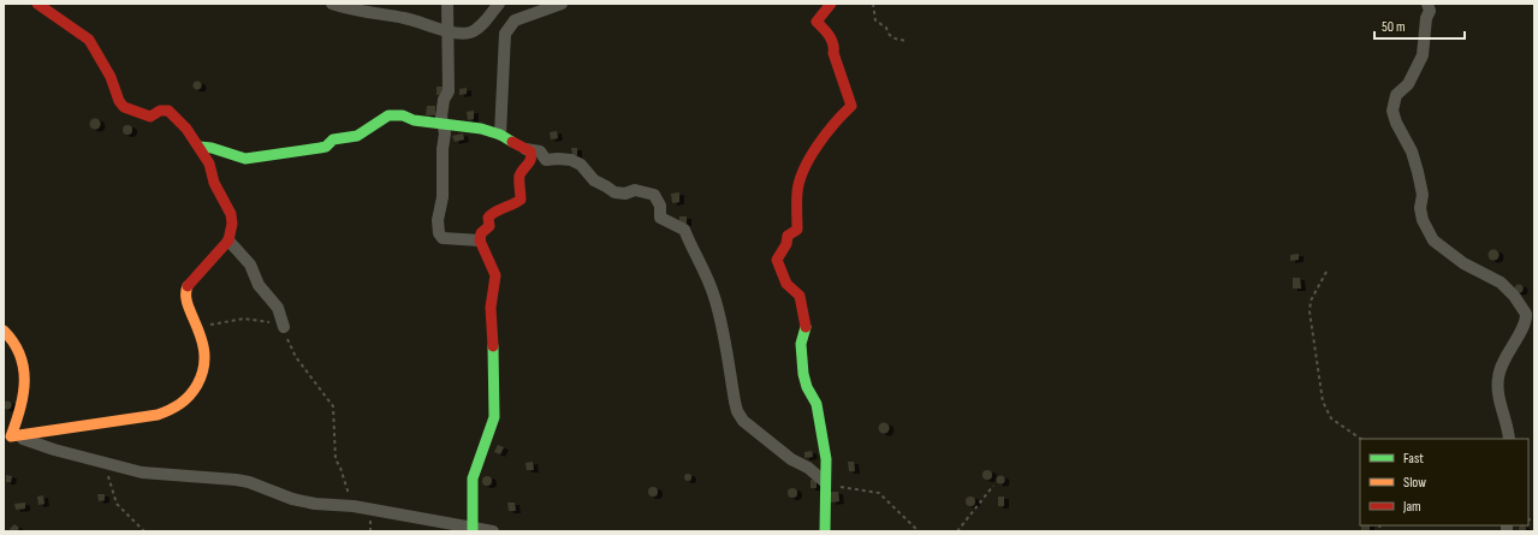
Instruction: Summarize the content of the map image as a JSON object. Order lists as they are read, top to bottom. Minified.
{"legend":["Fast","Slow","Jam"],"scale_bar":"50 m"}
